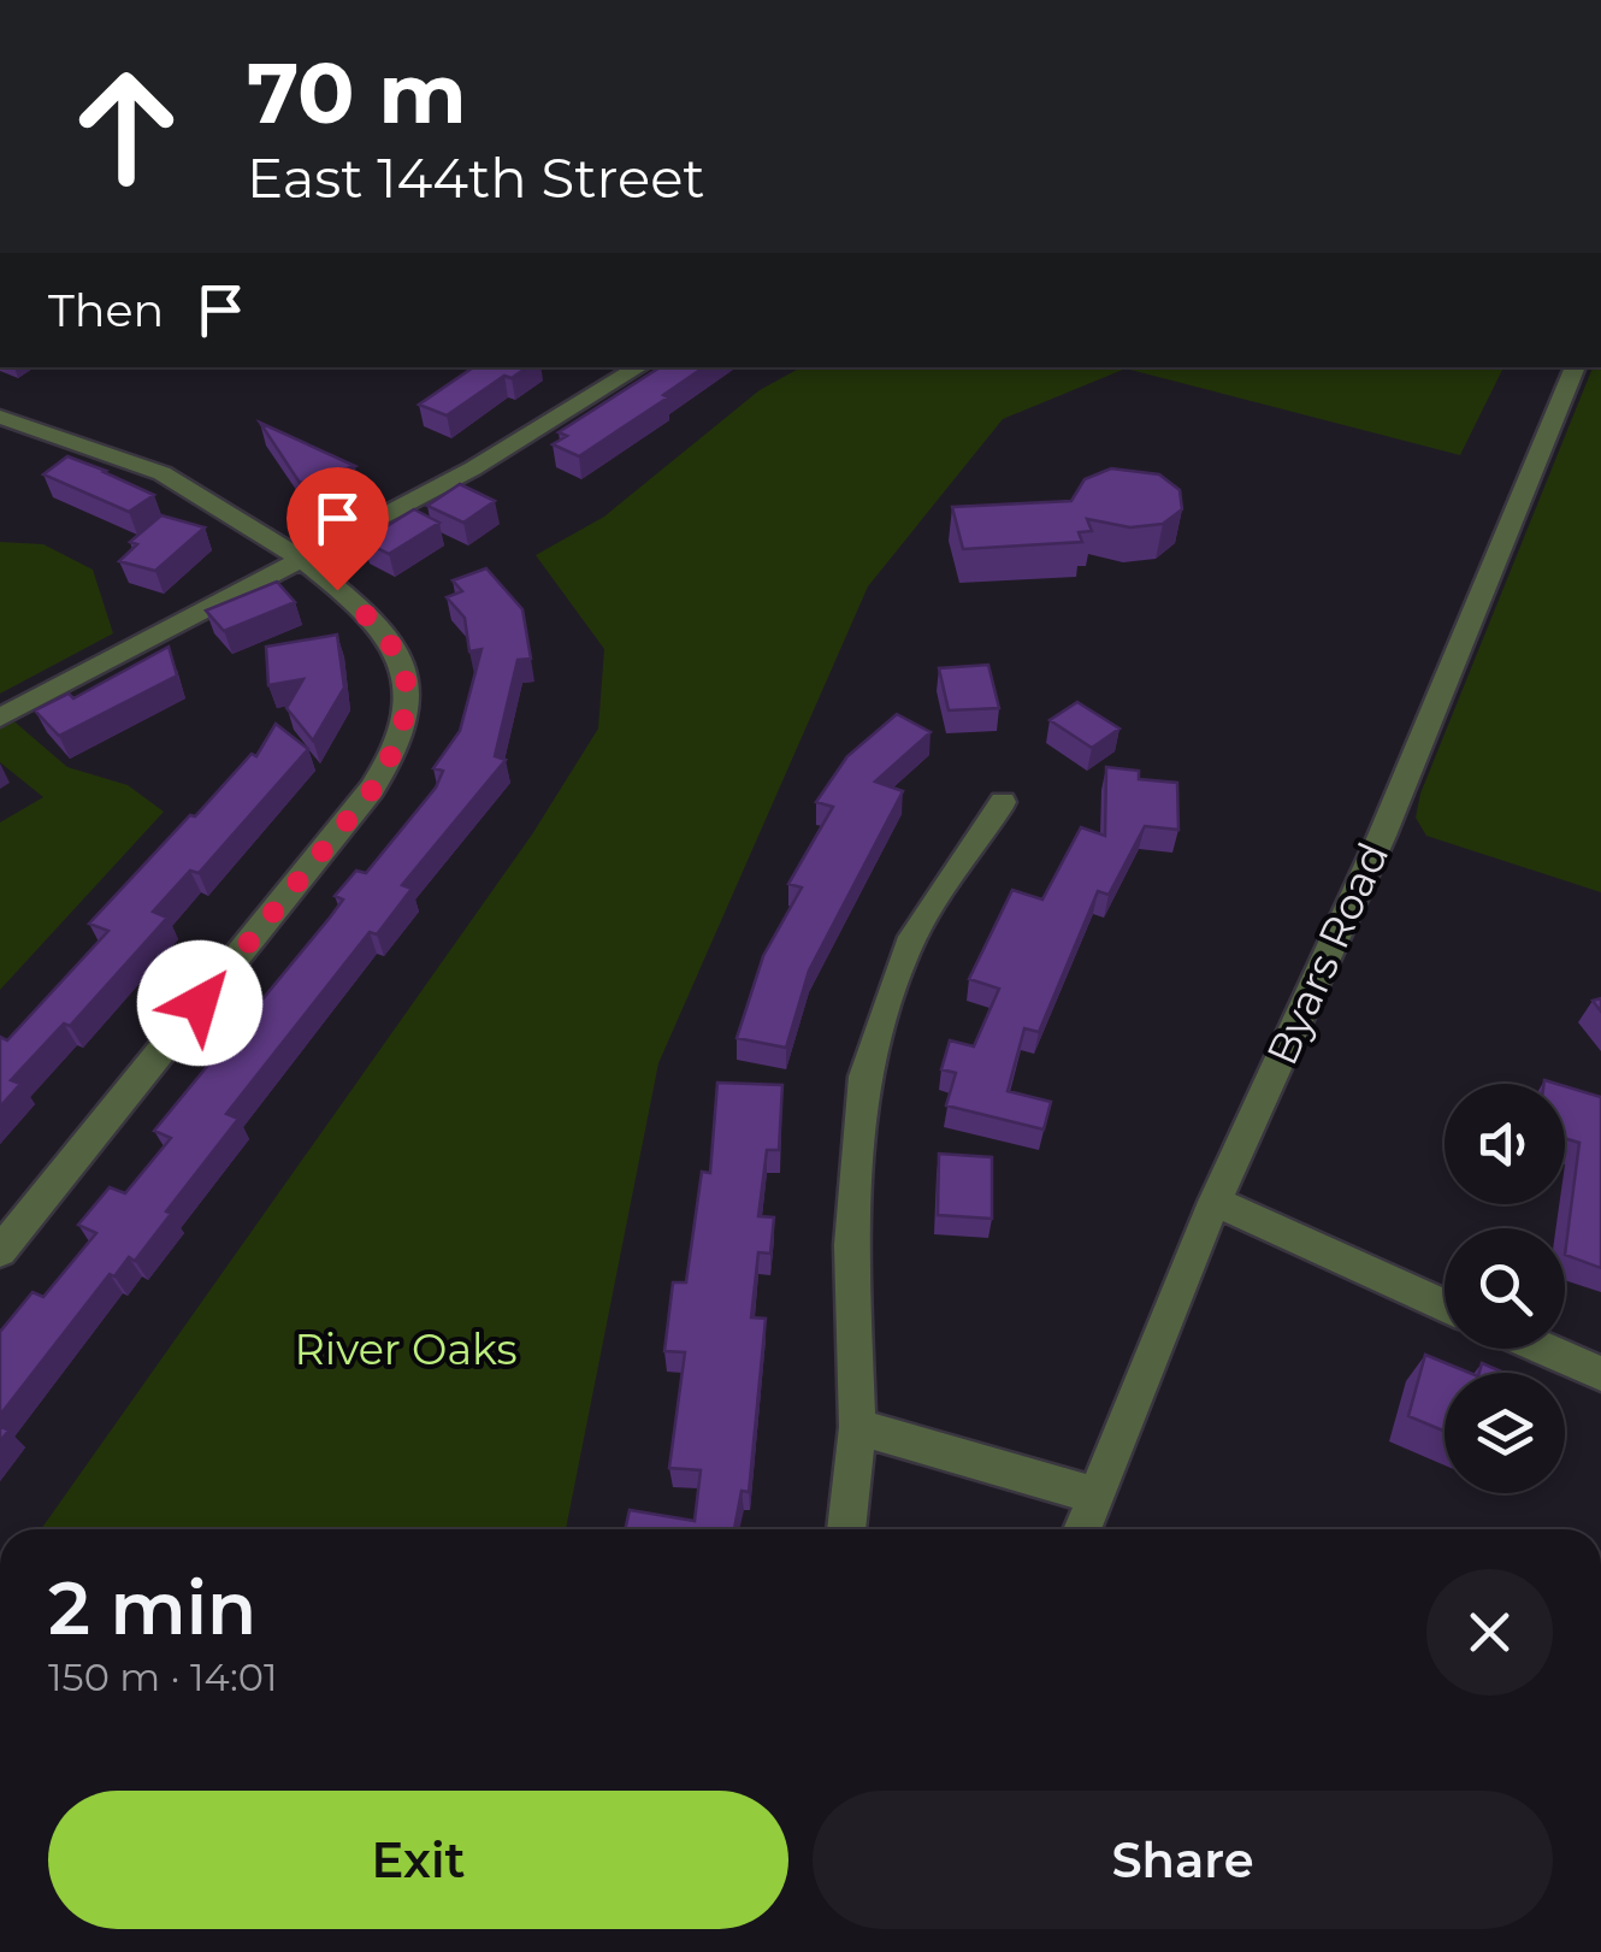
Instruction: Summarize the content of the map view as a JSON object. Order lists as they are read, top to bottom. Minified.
{"streets":{"street":["Byars Road"]},"parks":["River Oaks"],"page":{"turn":["70 m","East 144th Street"],"then":"Then","heading":["2 min","150 m · 14:01"],"buttons":["Exit","Share"]}}
